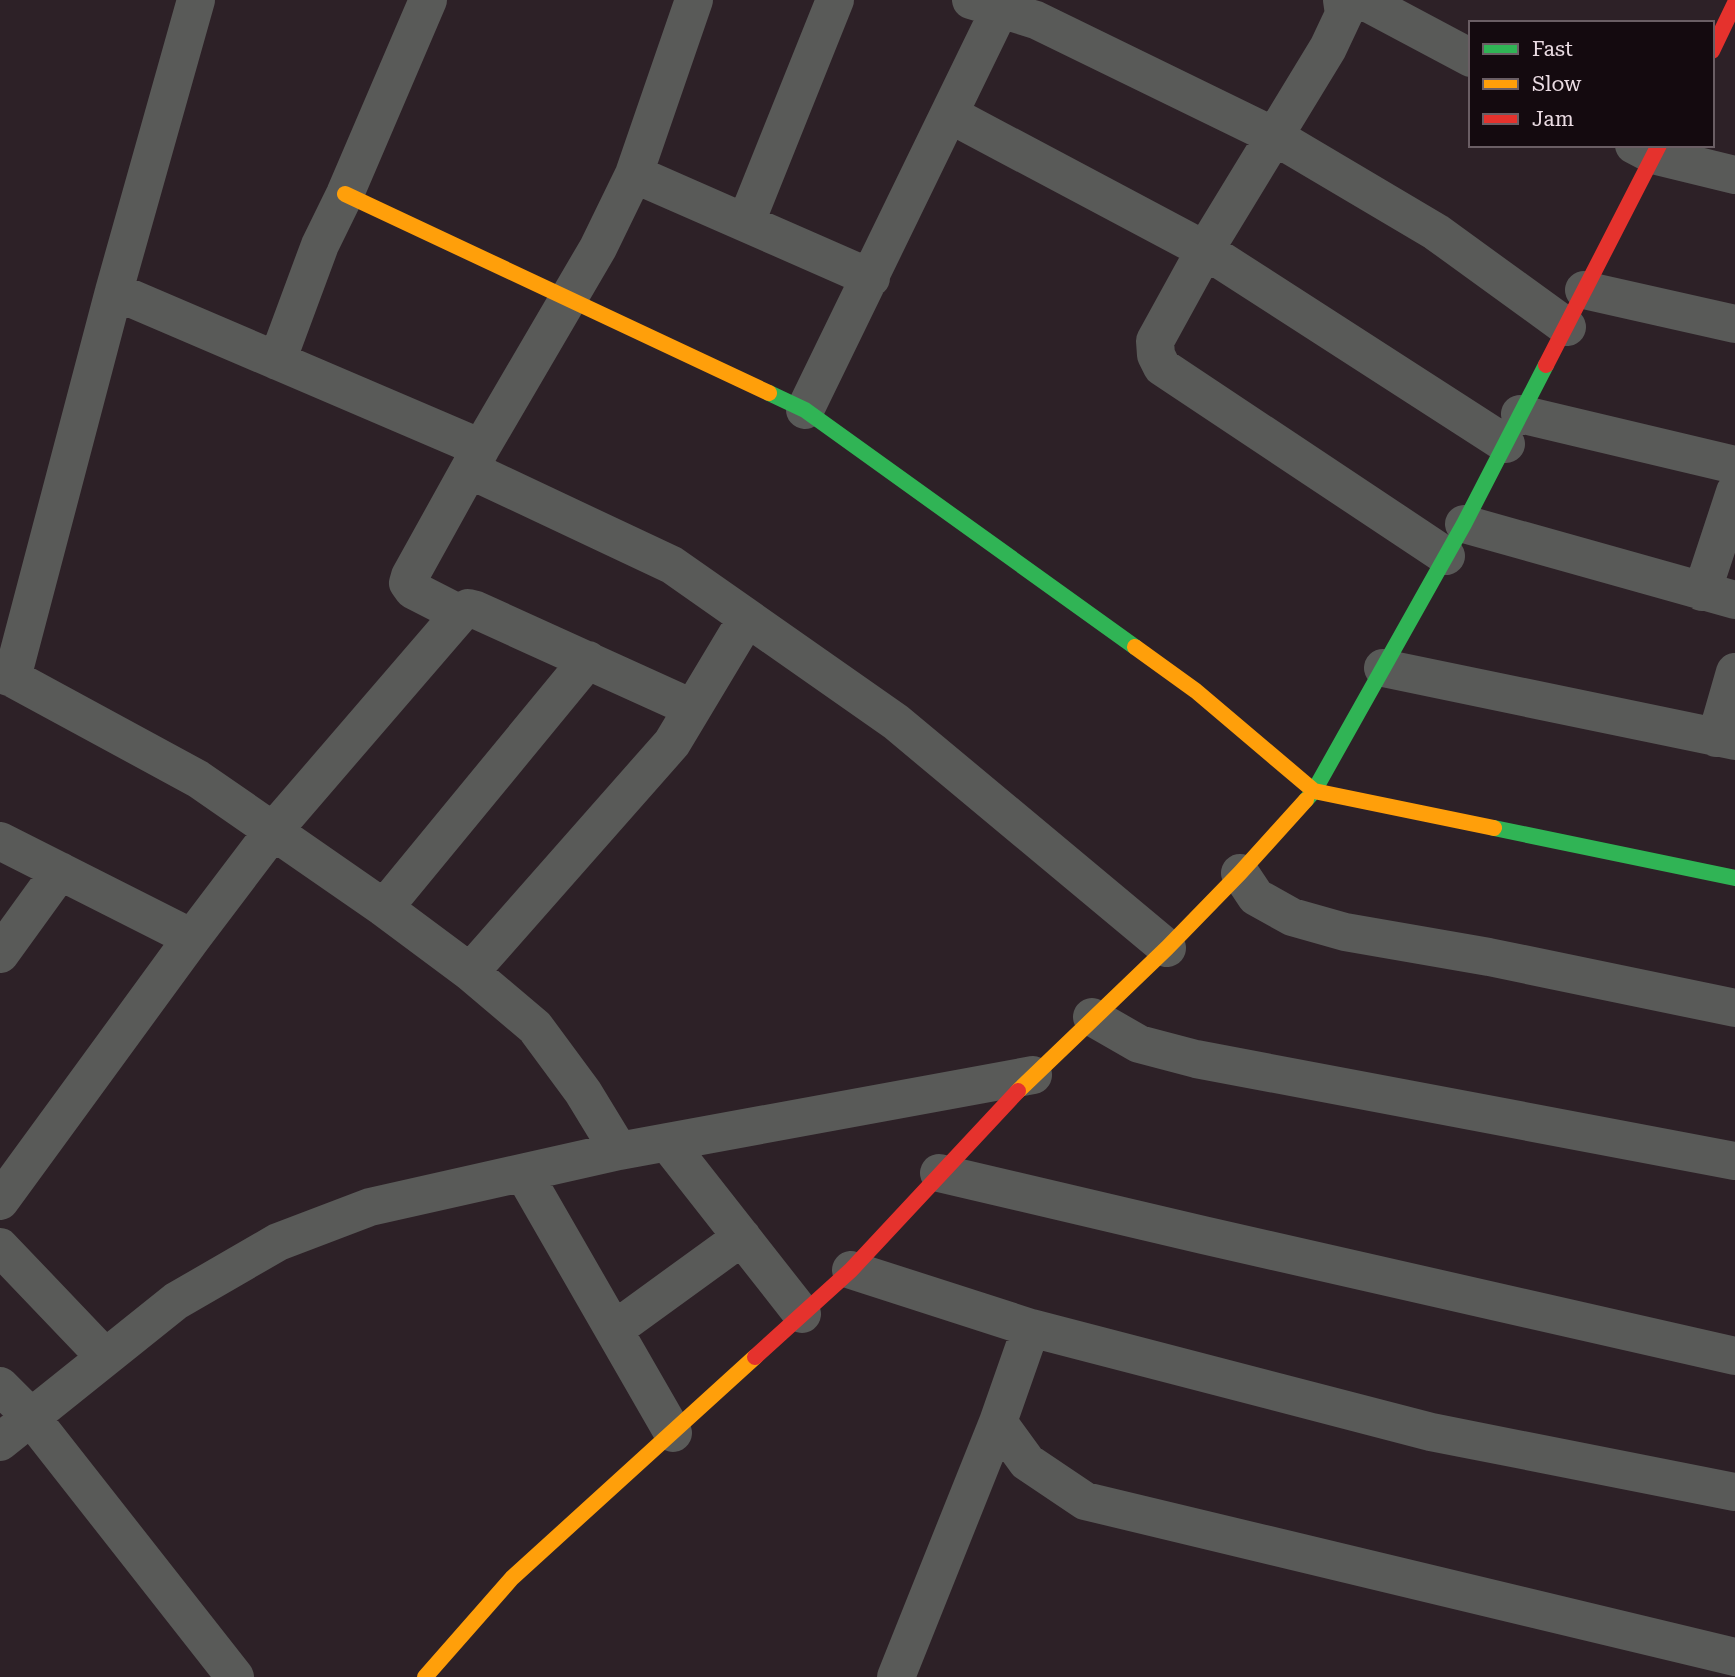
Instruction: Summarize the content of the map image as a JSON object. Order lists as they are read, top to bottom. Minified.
{"legend":["Fast","Slow","Jam"]}
